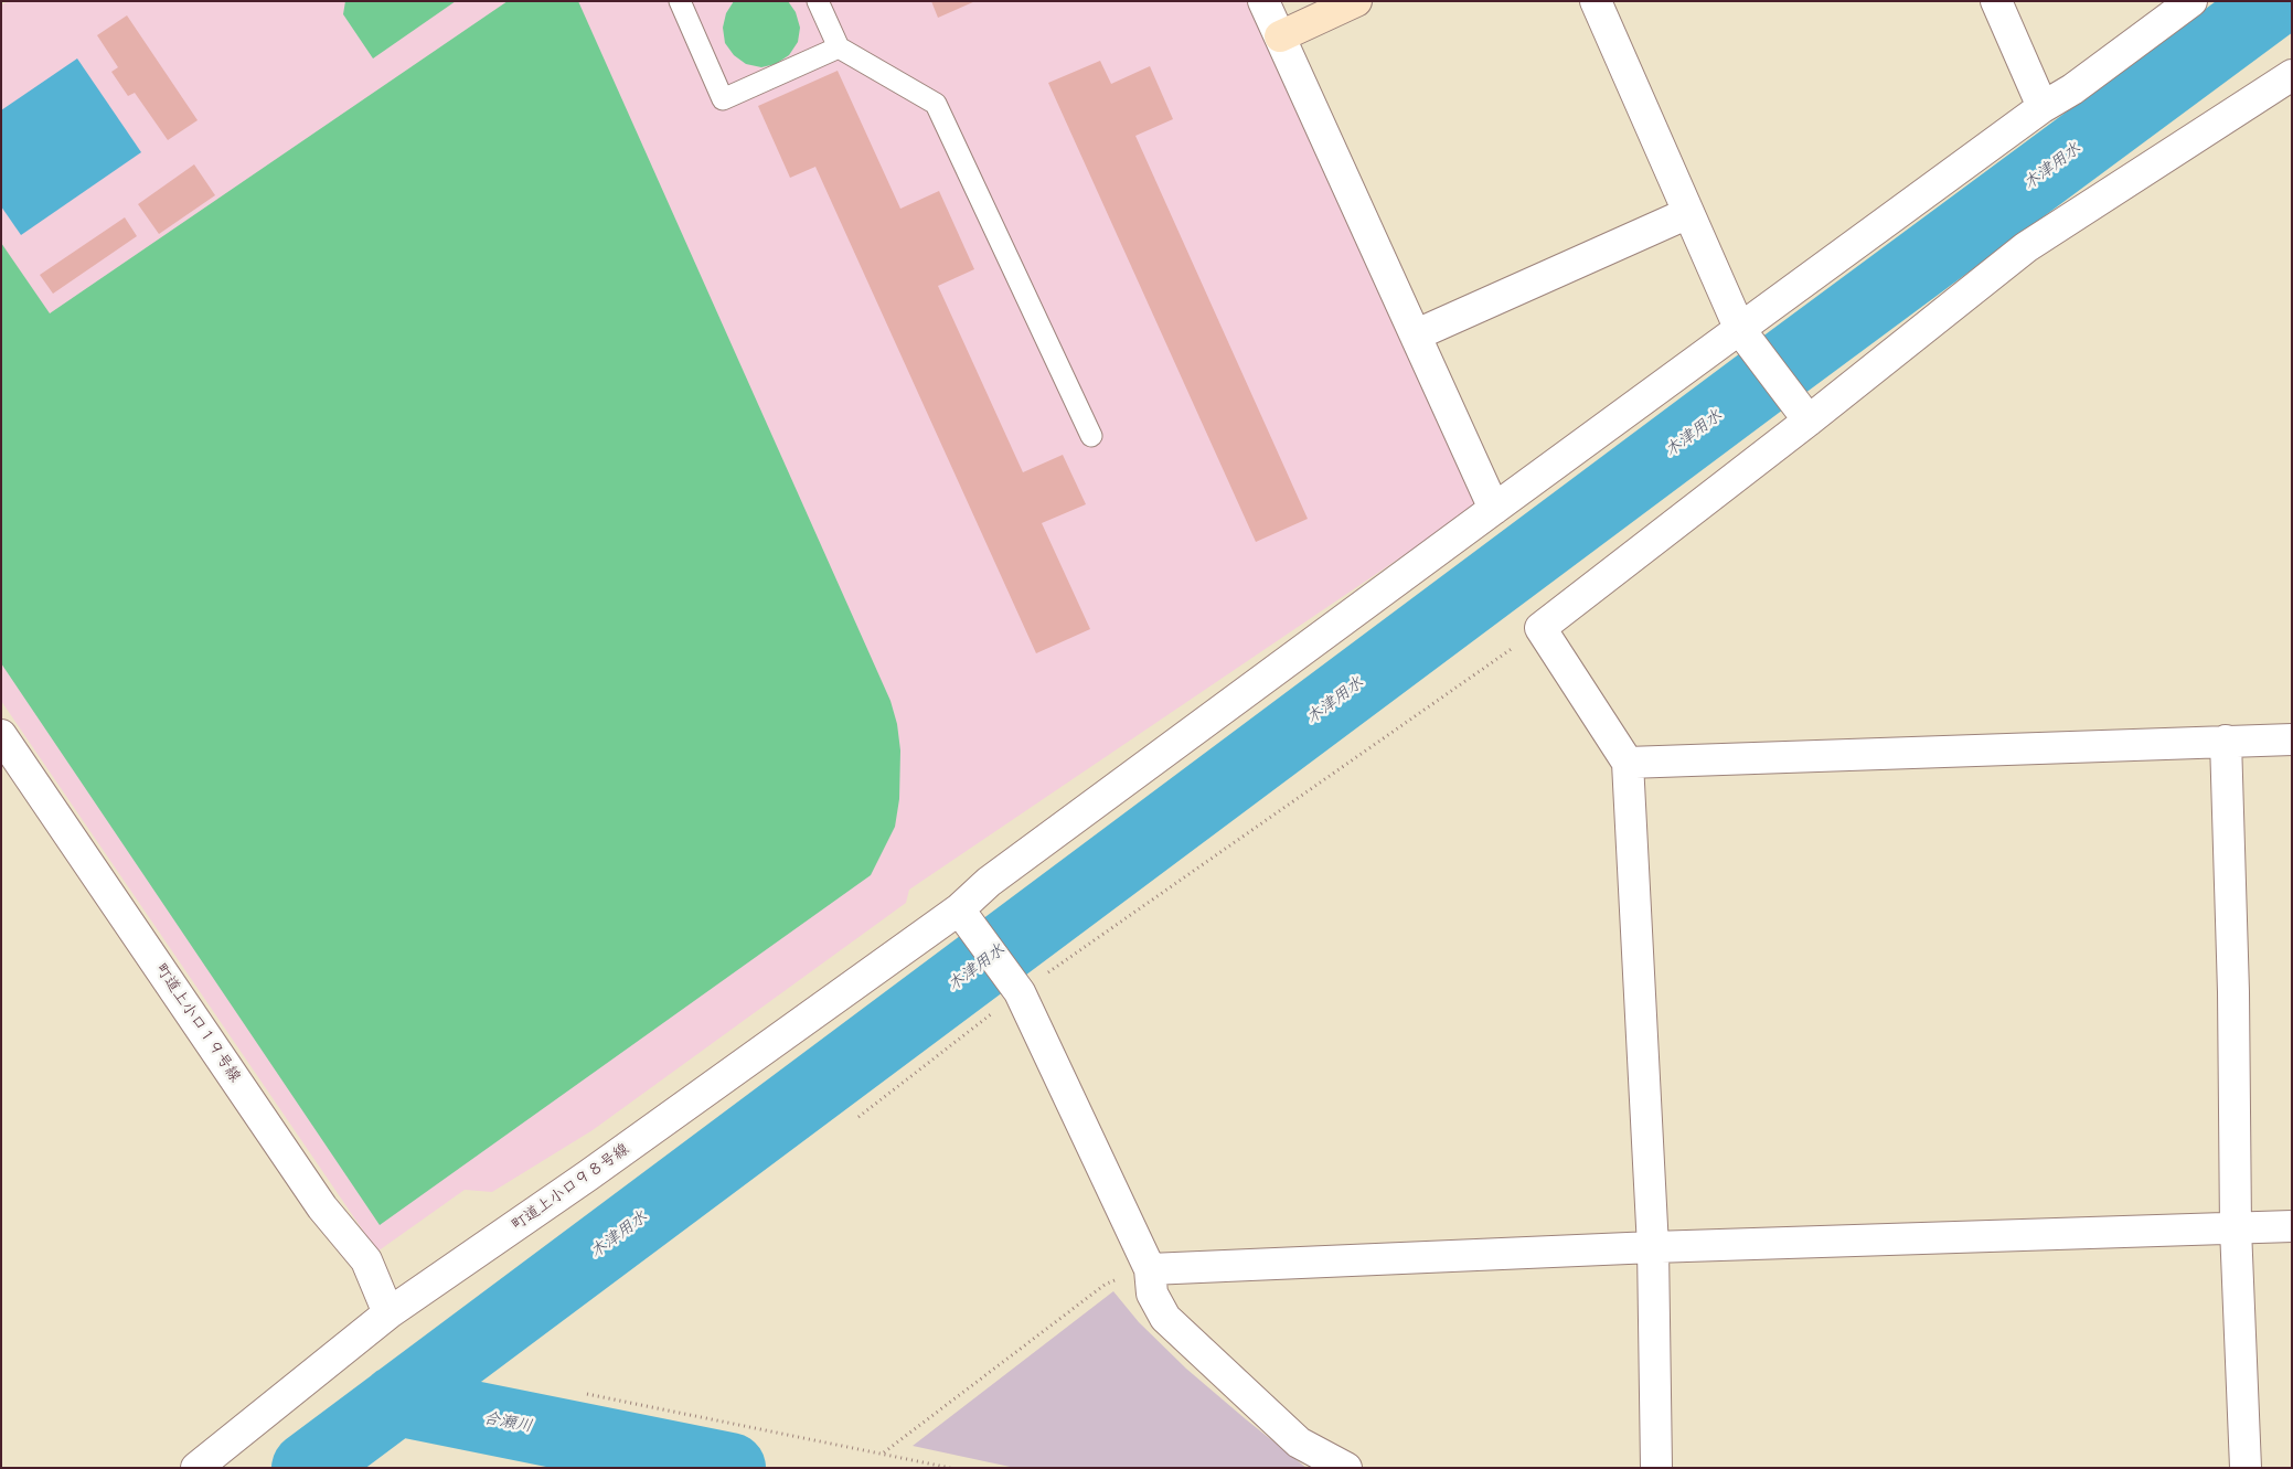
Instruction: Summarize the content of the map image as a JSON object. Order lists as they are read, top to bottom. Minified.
{"streets":{"street":["町道上小口１９号線","町道上小口９８号線"]},"crossings":[["町道上小口１９号線","町道上小口９８号線"]],"water":["木津用水","合瀬川"]}
